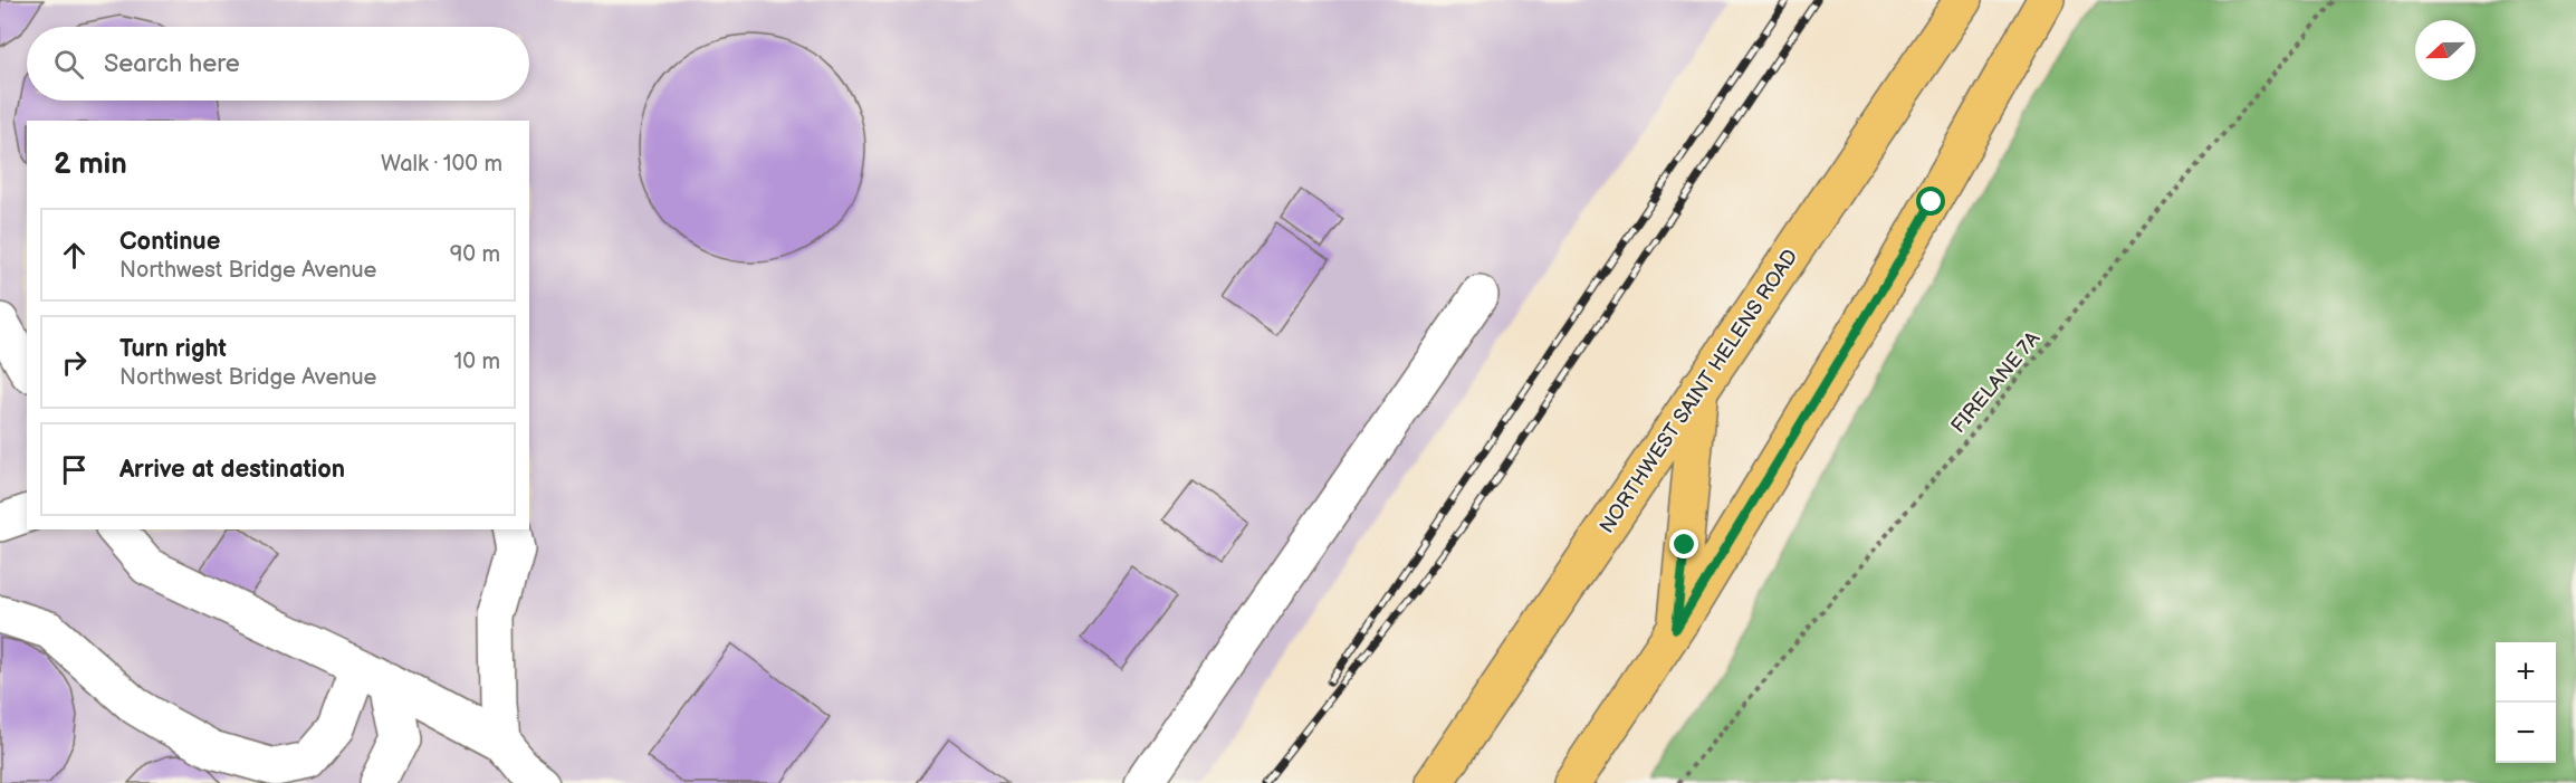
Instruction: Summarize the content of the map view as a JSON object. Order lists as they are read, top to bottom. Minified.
{"streets":{"main road":["NORTHWEST SAINT HELENS ROAD"],"path":["FIRELANE 7A"]},"north":"left","page":{"search":"Search here","heading":["2 min","Walk · 100 m"],"list":[["Continue","Northwest Bridge Avenue","90 m"],["Turn right","Northwest Bridge Avenue","10 m"],"Arrive at destination"],"map_buttons":["+","−"]}}
